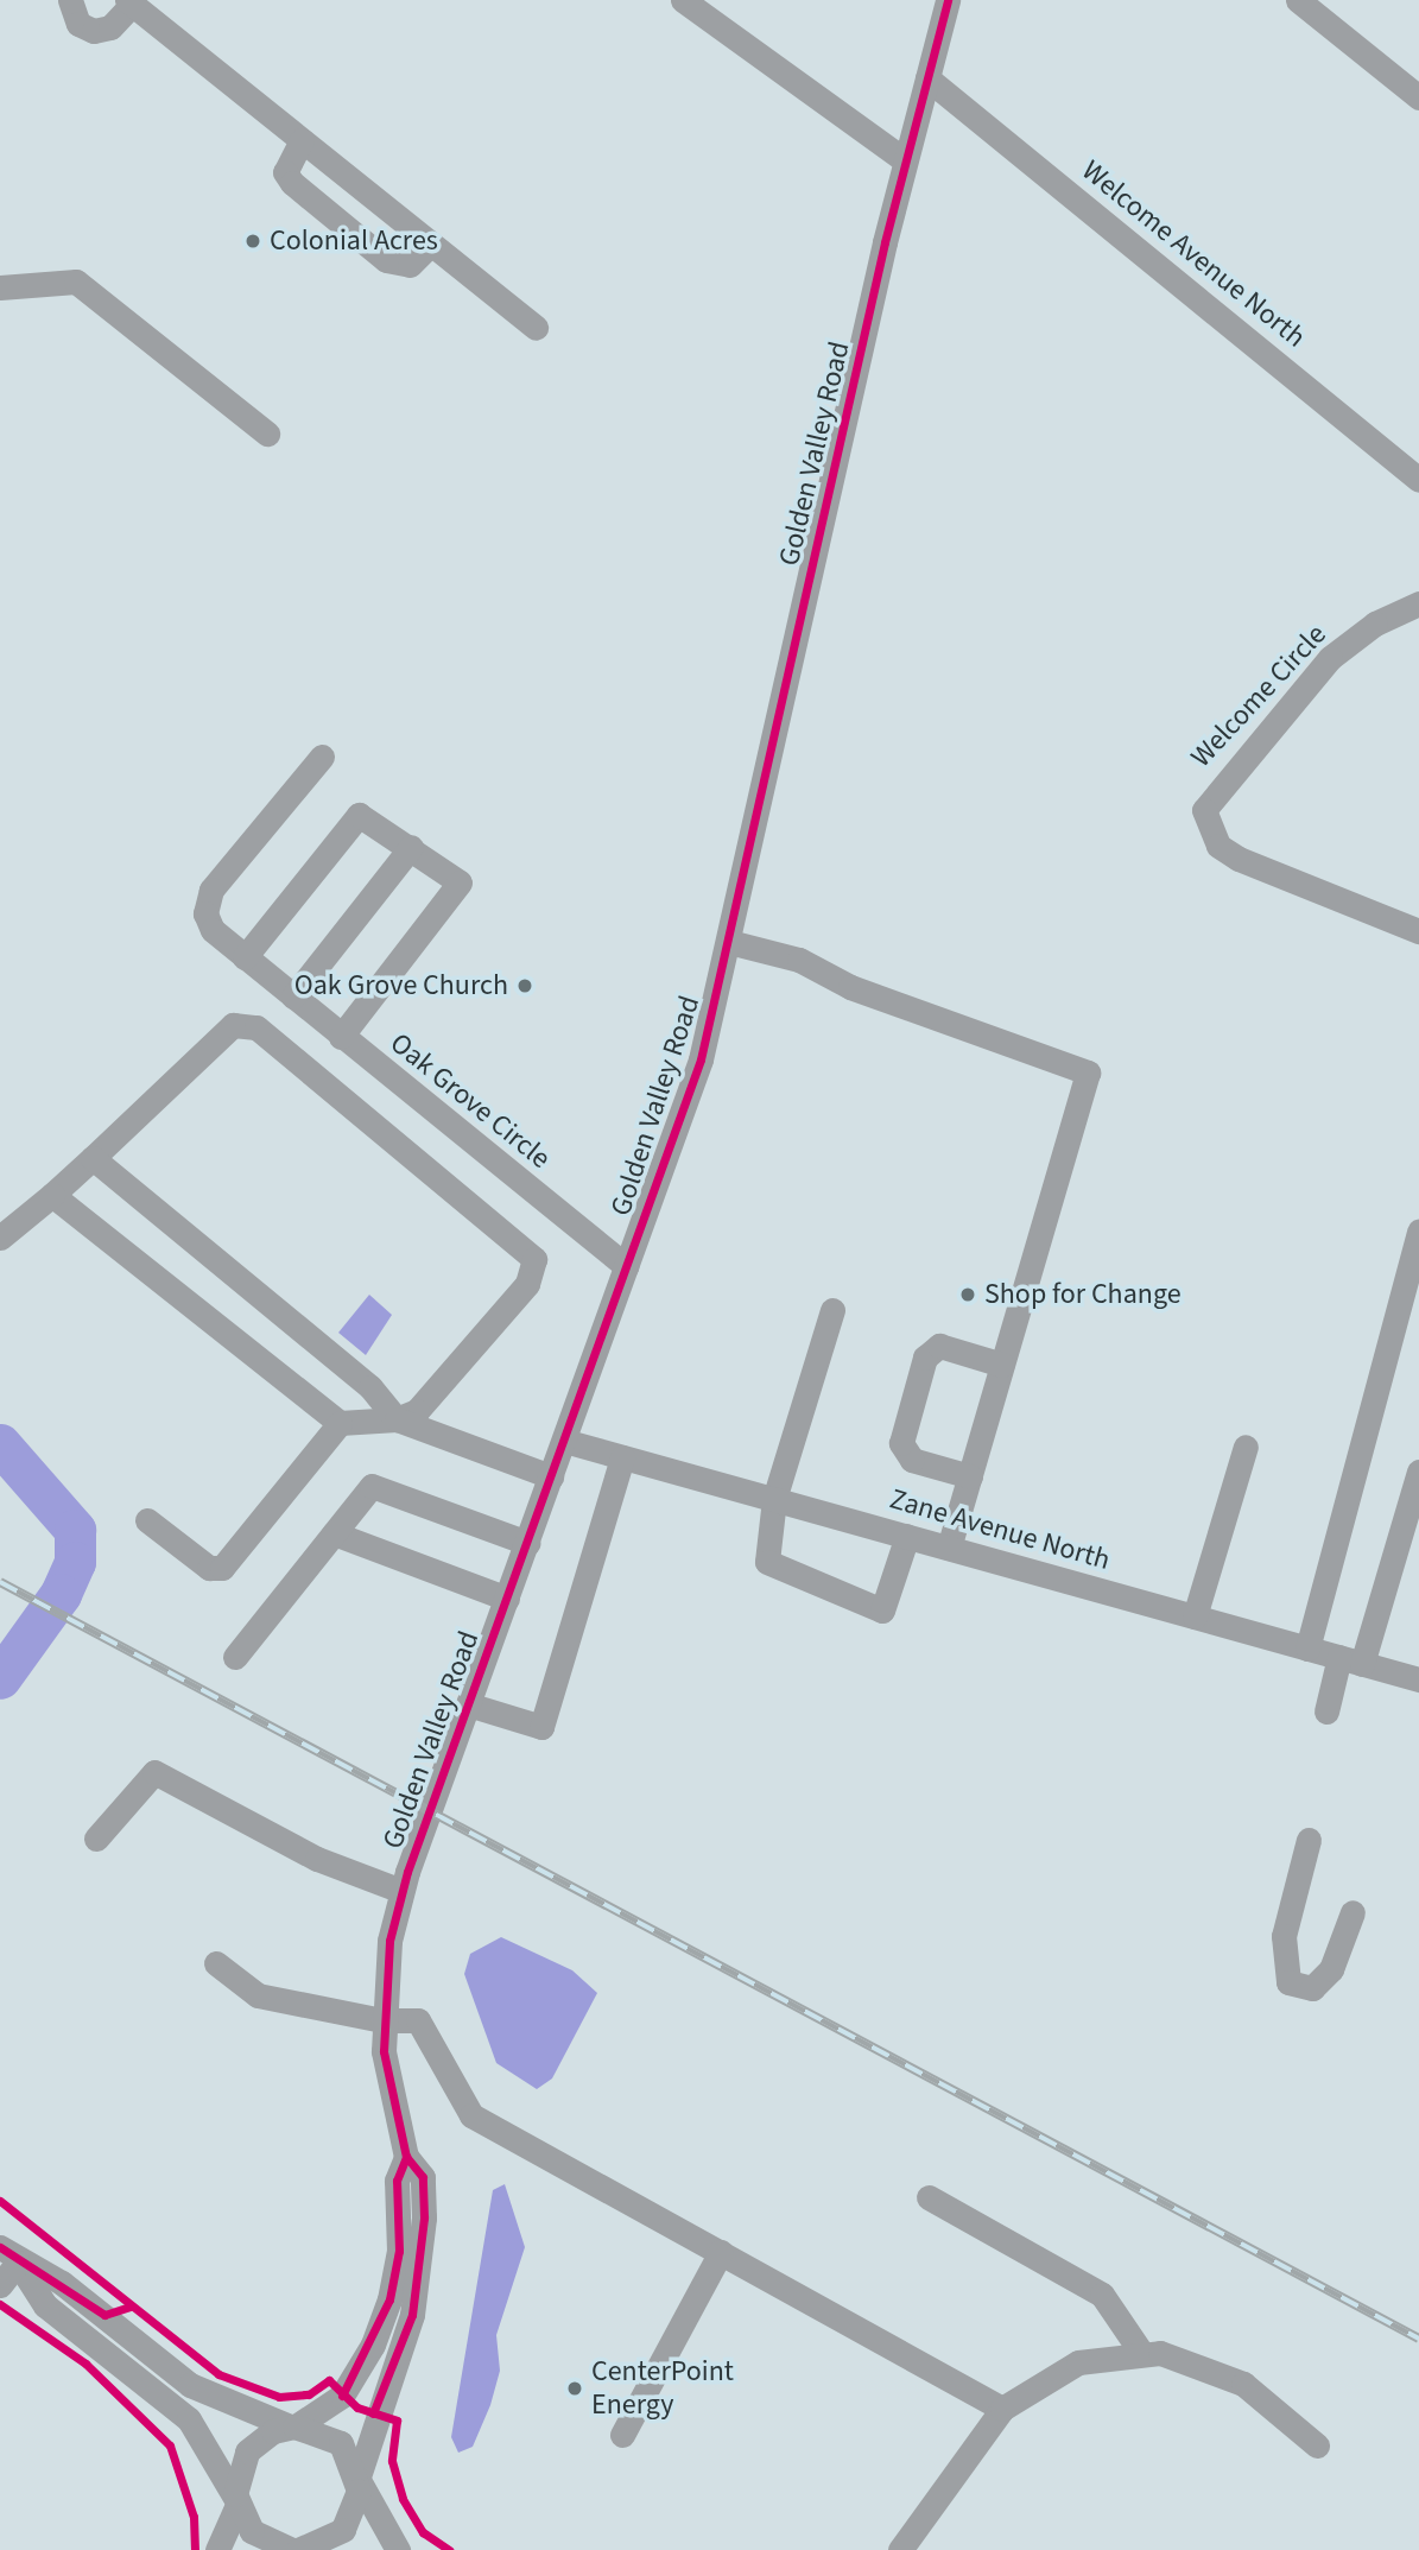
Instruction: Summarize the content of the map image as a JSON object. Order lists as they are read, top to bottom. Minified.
{"streets":{"street":["Welcome Avenue North","Golden Valley Road","Welcome Circle","Oak Grove Circle","Zane Avenue North"]},"crossings":[["Welcome Avenue North","Golden Valley Road"],["Golden Valley Road","Oak Grove Circle"],["Golden Valley Road","Zane Avenue North"]],"places":["Colonial Acres","Oak Grove Church","Shop for Change","CenterPoint Energy"]}
